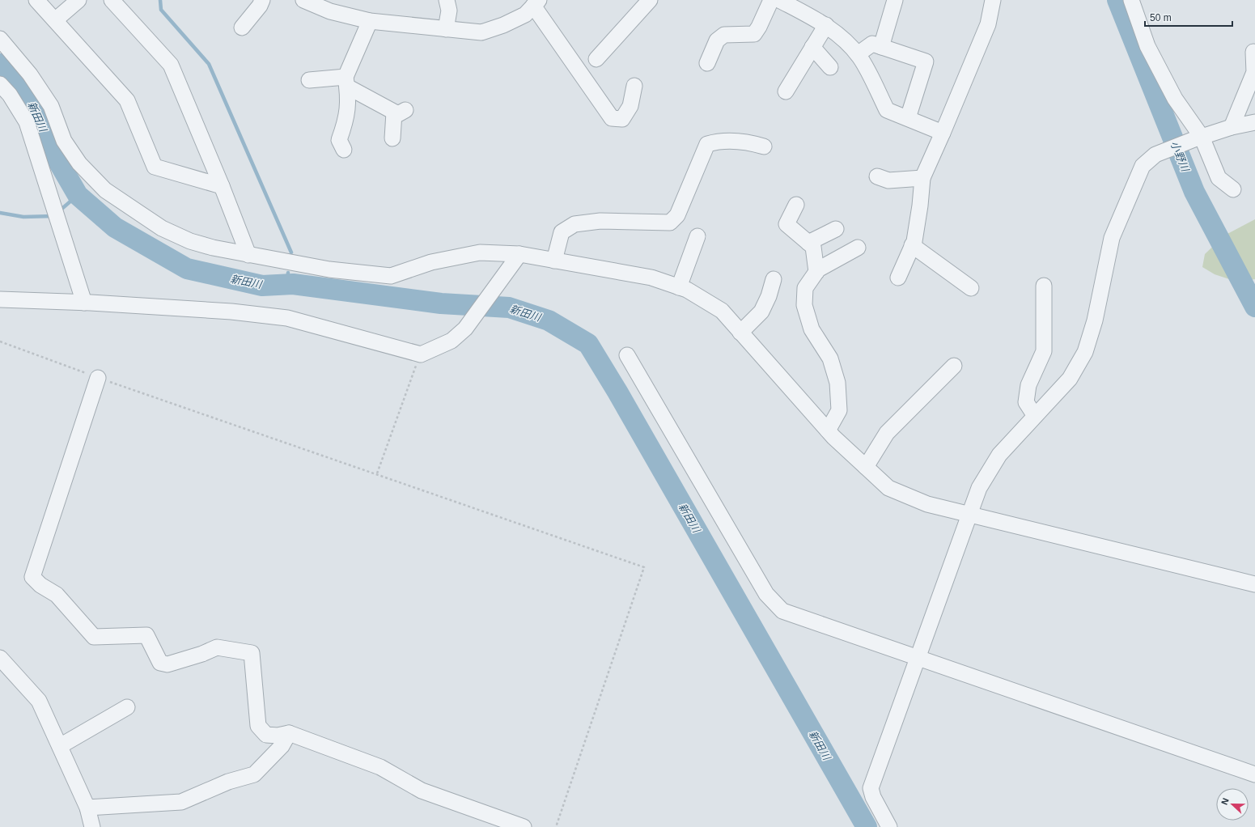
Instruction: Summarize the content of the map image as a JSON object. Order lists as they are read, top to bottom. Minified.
{"water":["新田川","小野川"],"scale_bar":"50 m","north":"left"}
